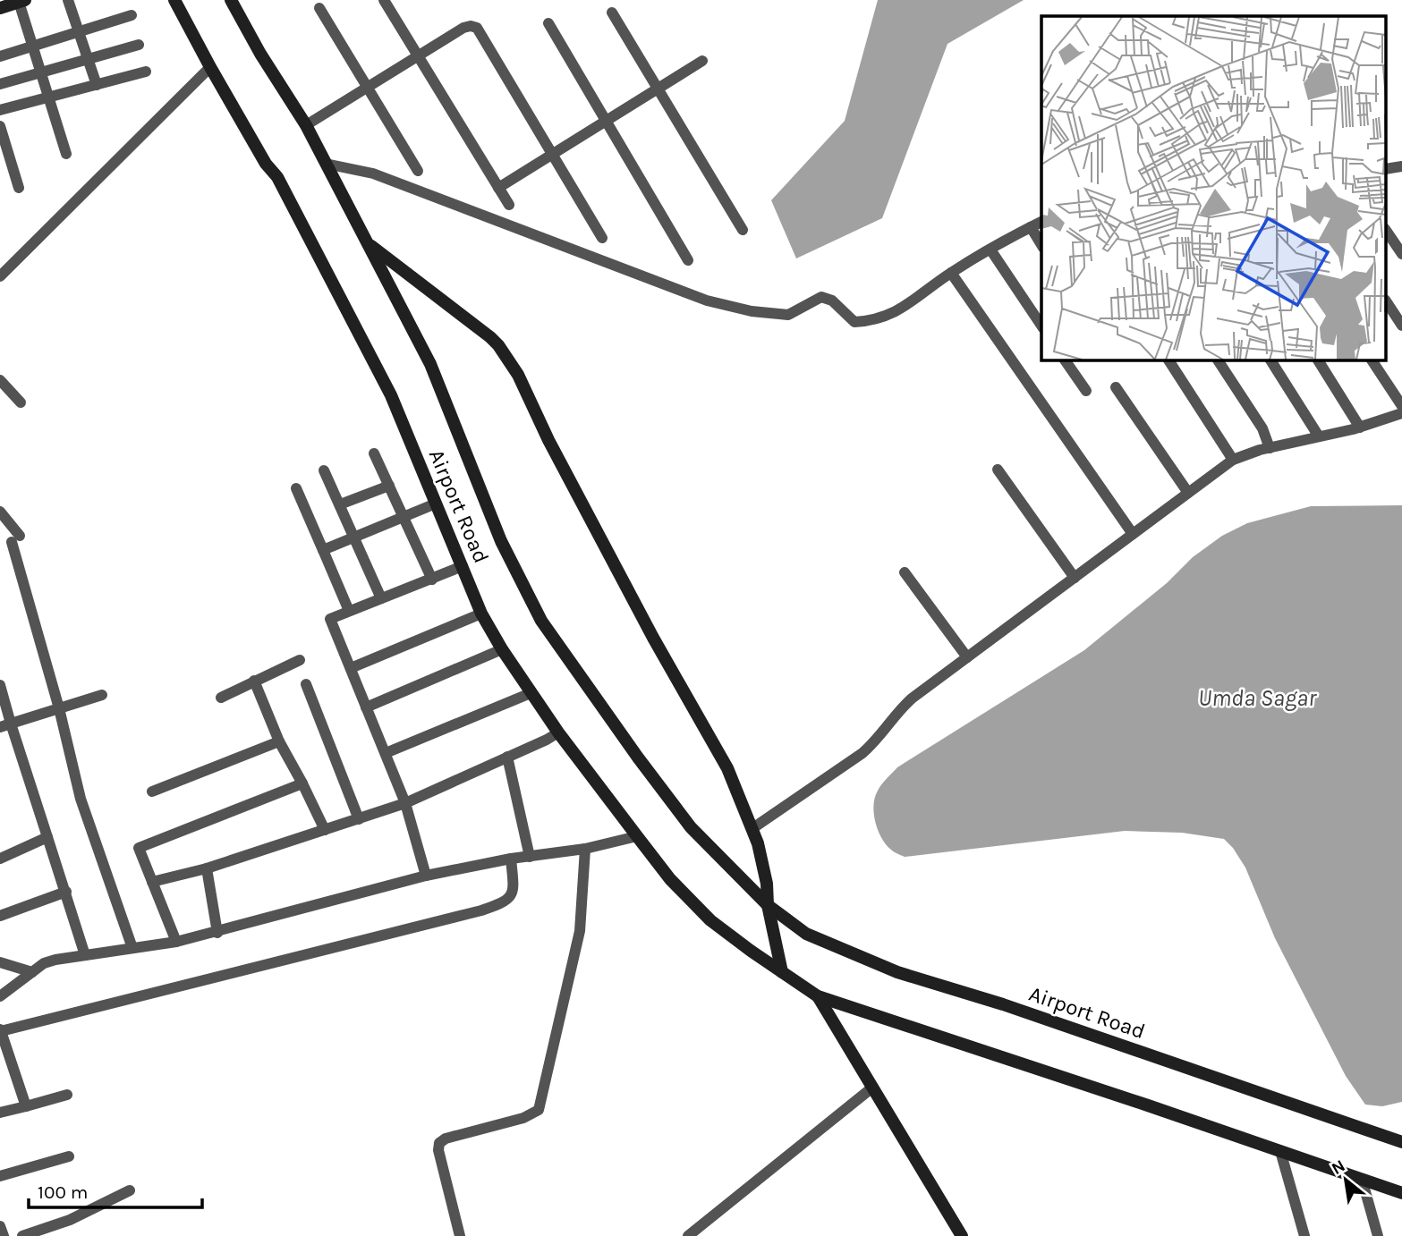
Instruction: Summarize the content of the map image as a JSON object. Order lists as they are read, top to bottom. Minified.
{"streets":{"main road":["Airport Road"]},"water":["Umda Sagar"],"scale_bar":"100 m","north":"top left"}
